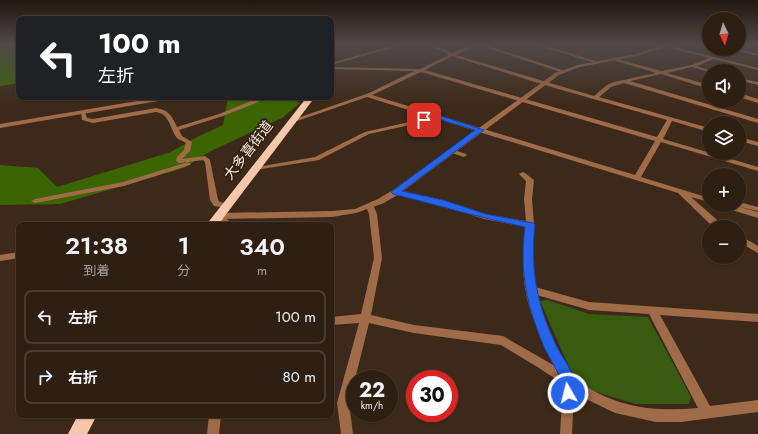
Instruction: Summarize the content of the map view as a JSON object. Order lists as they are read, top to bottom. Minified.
{"streets":{"highway":["大多喜街道"]},"north":"bottom","page":{"map_buttons":["+","−"],"turn":["100 m","左折"],"eta":["21:38","到着","1","分","340","m"],"list":[{"name":"左折","value":"100 m"},{"name":"右折","value":"80 m"}],"speed":"22 km/h","limit":"30"}}
